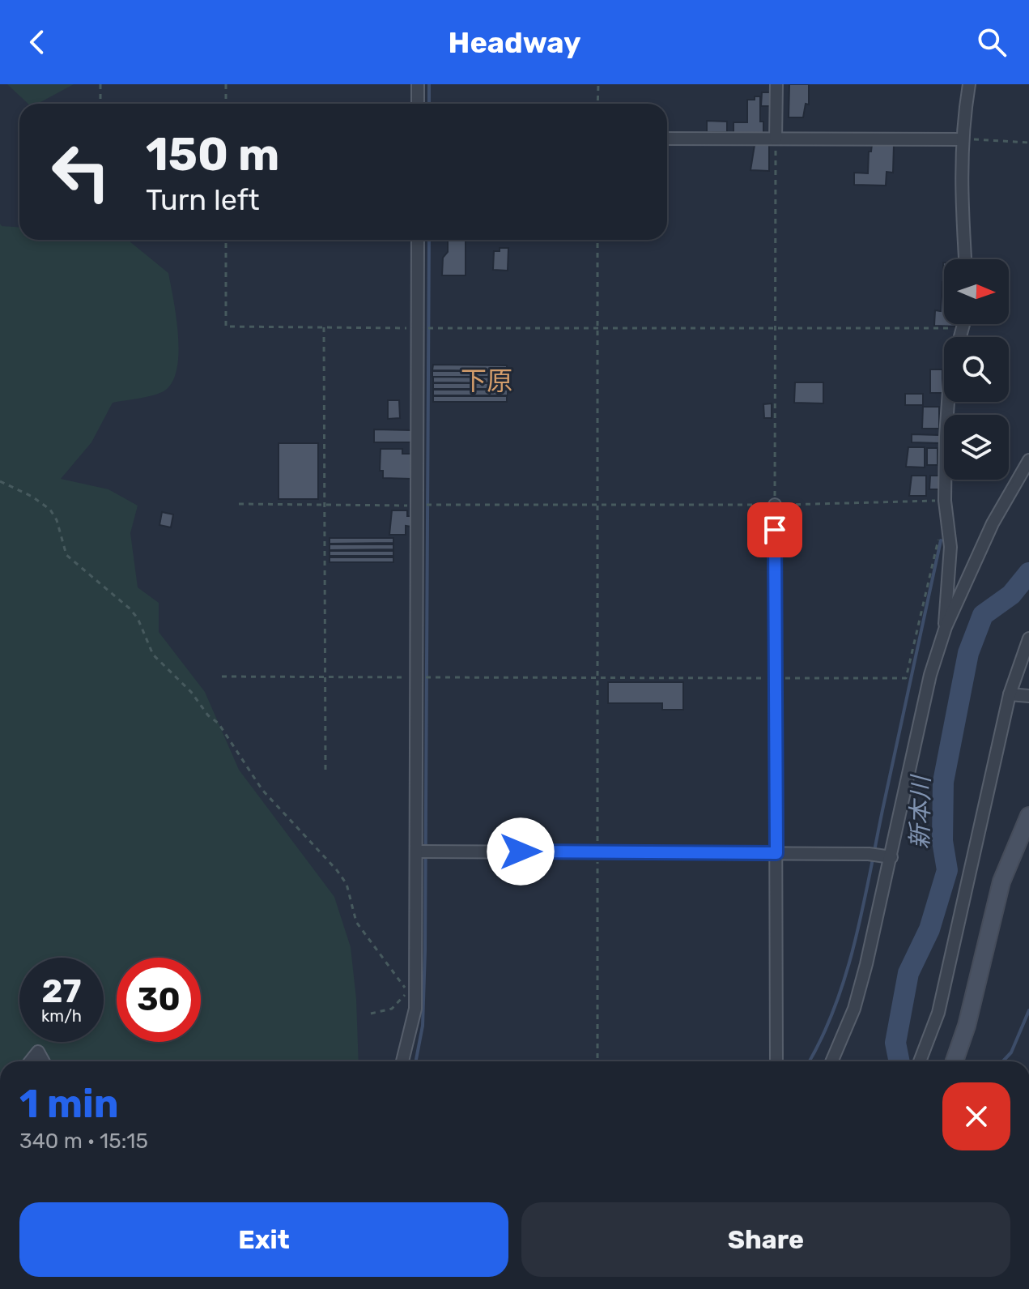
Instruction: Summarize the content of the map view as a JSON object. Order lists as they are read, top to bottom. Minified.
{"districts":["下原"],"water":["新本川"],"north":"right","page":{"header":"Headway","turn":["150 m","Turn left"],"speed":"27 km/h","limit":"30","heading":["1 min","340 m · 15:15"],"buttons":["Exit","Share"]}}
